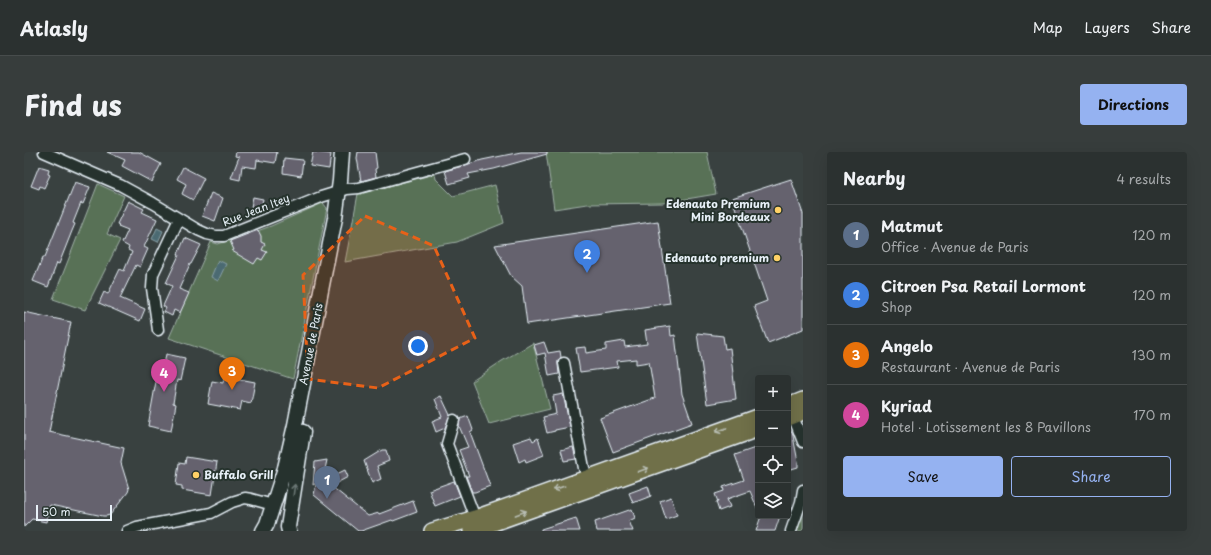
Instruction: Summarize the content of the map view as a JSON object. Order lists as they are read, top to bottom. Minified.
{"streets":{"main road":["Avenue de Paris"],"street":["Rue Jean Itey"]},"crossings":[["Rue Jean Itey","Avenue de Paris"]],"places":["Edenauto Premium Mini Bordeaux","Edenauto premium","Buffalo Grill"],"scale_bar":"50 m","page":{"header":"Atlasly","nav":["Map","Layers","Share"],"title":"Find us","buttons":["Directions",["Save","Share"]],"heading":["Nearby","4 results"],"list":[{"mark":"1","name":"Matmut","note":"Office · Avenue de Paris","value":"120 m"},{"mark":"2","name":"Citroen Psa Retail Lormont","note":"Shop","value":"120 m"},{"mark":"3","name":"Angelo","note":"Restaurant · Avenue de Paris","value":"130 m"},{"mark":"4","name":"Kyriad","note":"Hotel · Lotissement les 8 Pavillons","value":"170 m"}],"pins":["2","3","4","1"],"map_buttons":["+","−"],"scale":"50 m"}}
